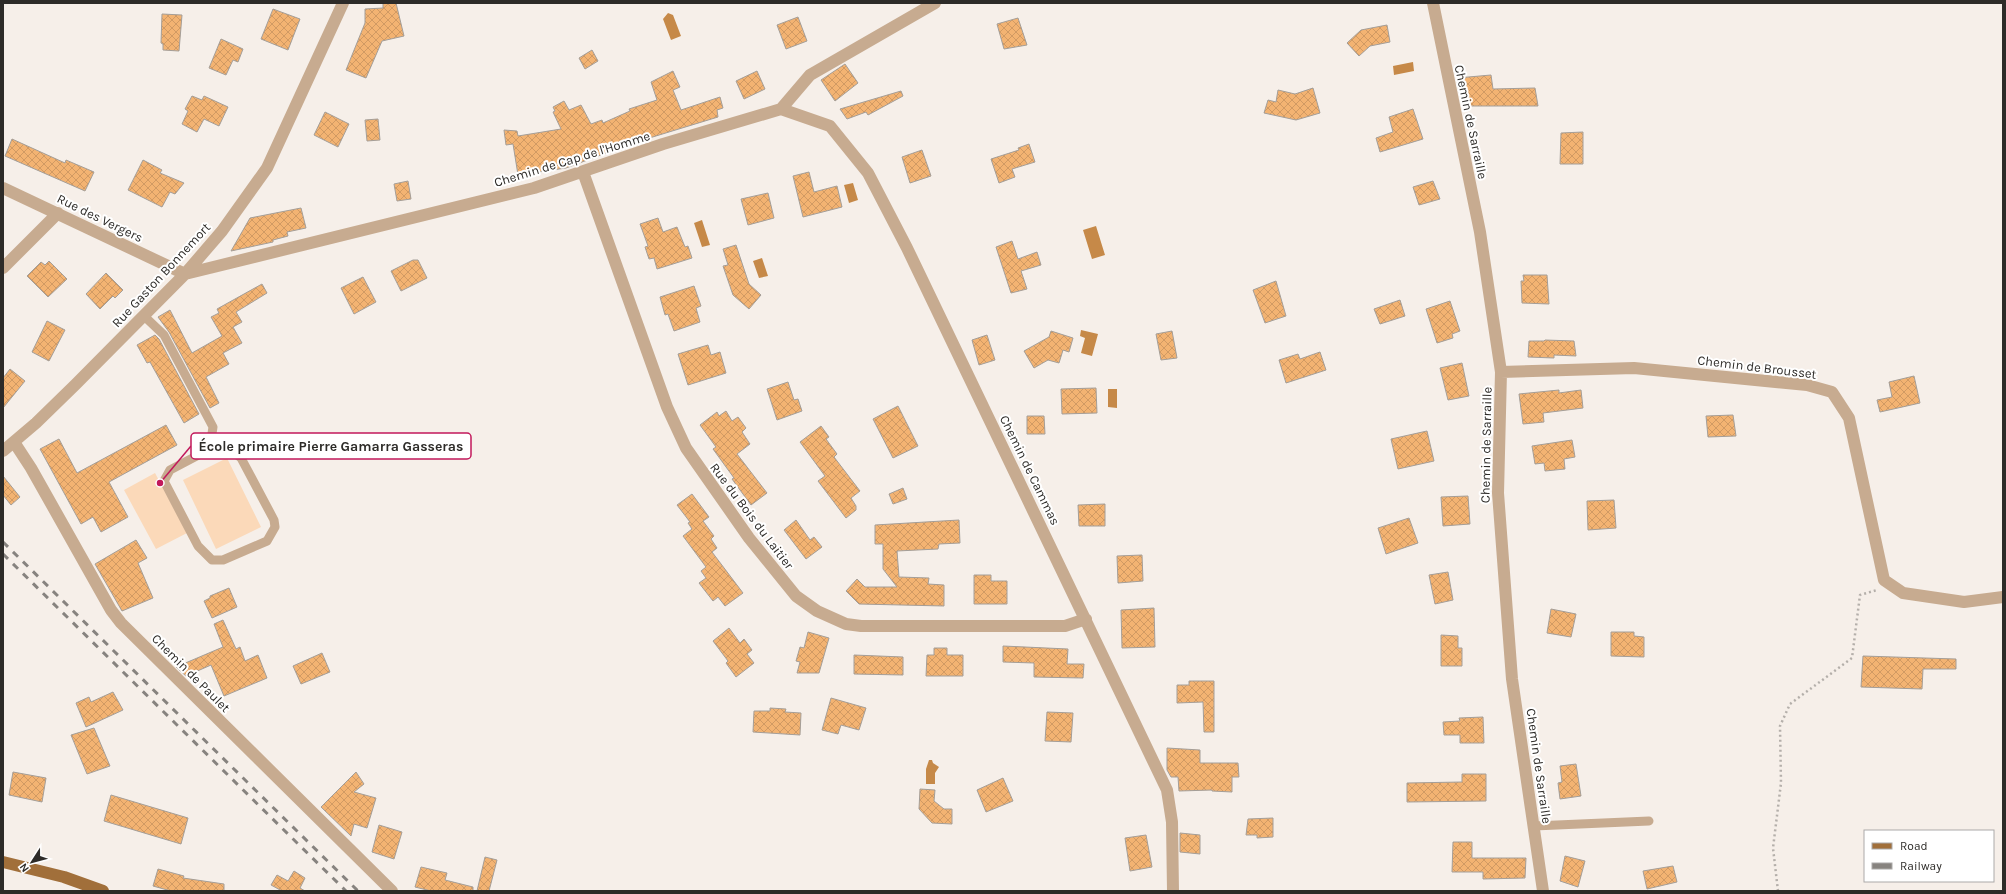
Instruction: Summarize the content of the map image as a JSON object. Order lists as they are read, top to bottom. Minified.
{"streets":{"street":["Chemin de Sarraille","Chemin de Cap de l'Homme","Rue des Vergers","Rue Gaston Bonnemort","Chemin de Brousset","Chemin de Cammas","Rue du Bois du Laitier","Chemin de Paulet"]},"crossings":[["Chemin de Sarraille","Chemin de Brousset"],["Chemin de Cap de l'Homme","Rue des Vergers"],["Chemin de Cap de l'Homme","Rue Gaston Bonnemort"],["Chemin de Cap de l'Homme","Chemin de Cammas"],["Chemin de Cap de l'Homme","Rue du Bois du Laitier"],["Rue des Vergers","Rue Gaston Bonnemort"],["Rue Gaston Bonnemort","Chemin de Paulet"],["Chemin de Cammas","Rue du Bois du Laitier"]],"places":["École primaire Pierre Gamarra Gasseras"],"legend":["Road","Railway"],"north":"bottom left"}
